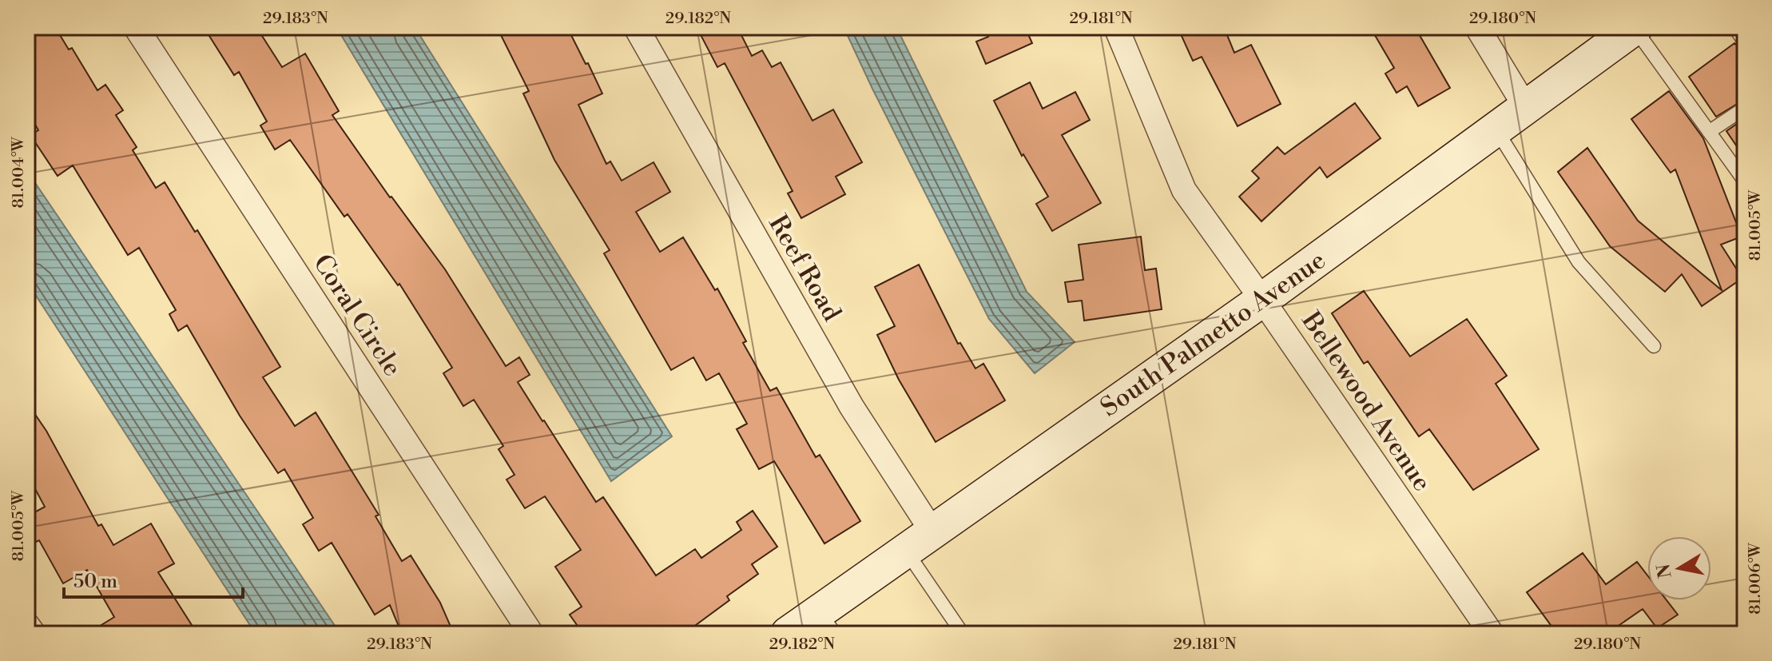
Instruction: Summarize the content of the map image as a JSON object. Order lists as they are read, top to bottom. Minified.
{"streets":{"street":["Reef Road","Coral Circle","South Palmetto Avenue","Bellewood Avenue"]},"crossings":[["Reef Road","South Palmetto Avenue"],["South Palmetto Avenue","Bellewood Avenue"]],"scale_bar":"50 m","north":"left","coordinates":["29.183°N","29.182°N","29.181°N","29.180°N","81.004°W","81.005°W","81.006°W"]}
